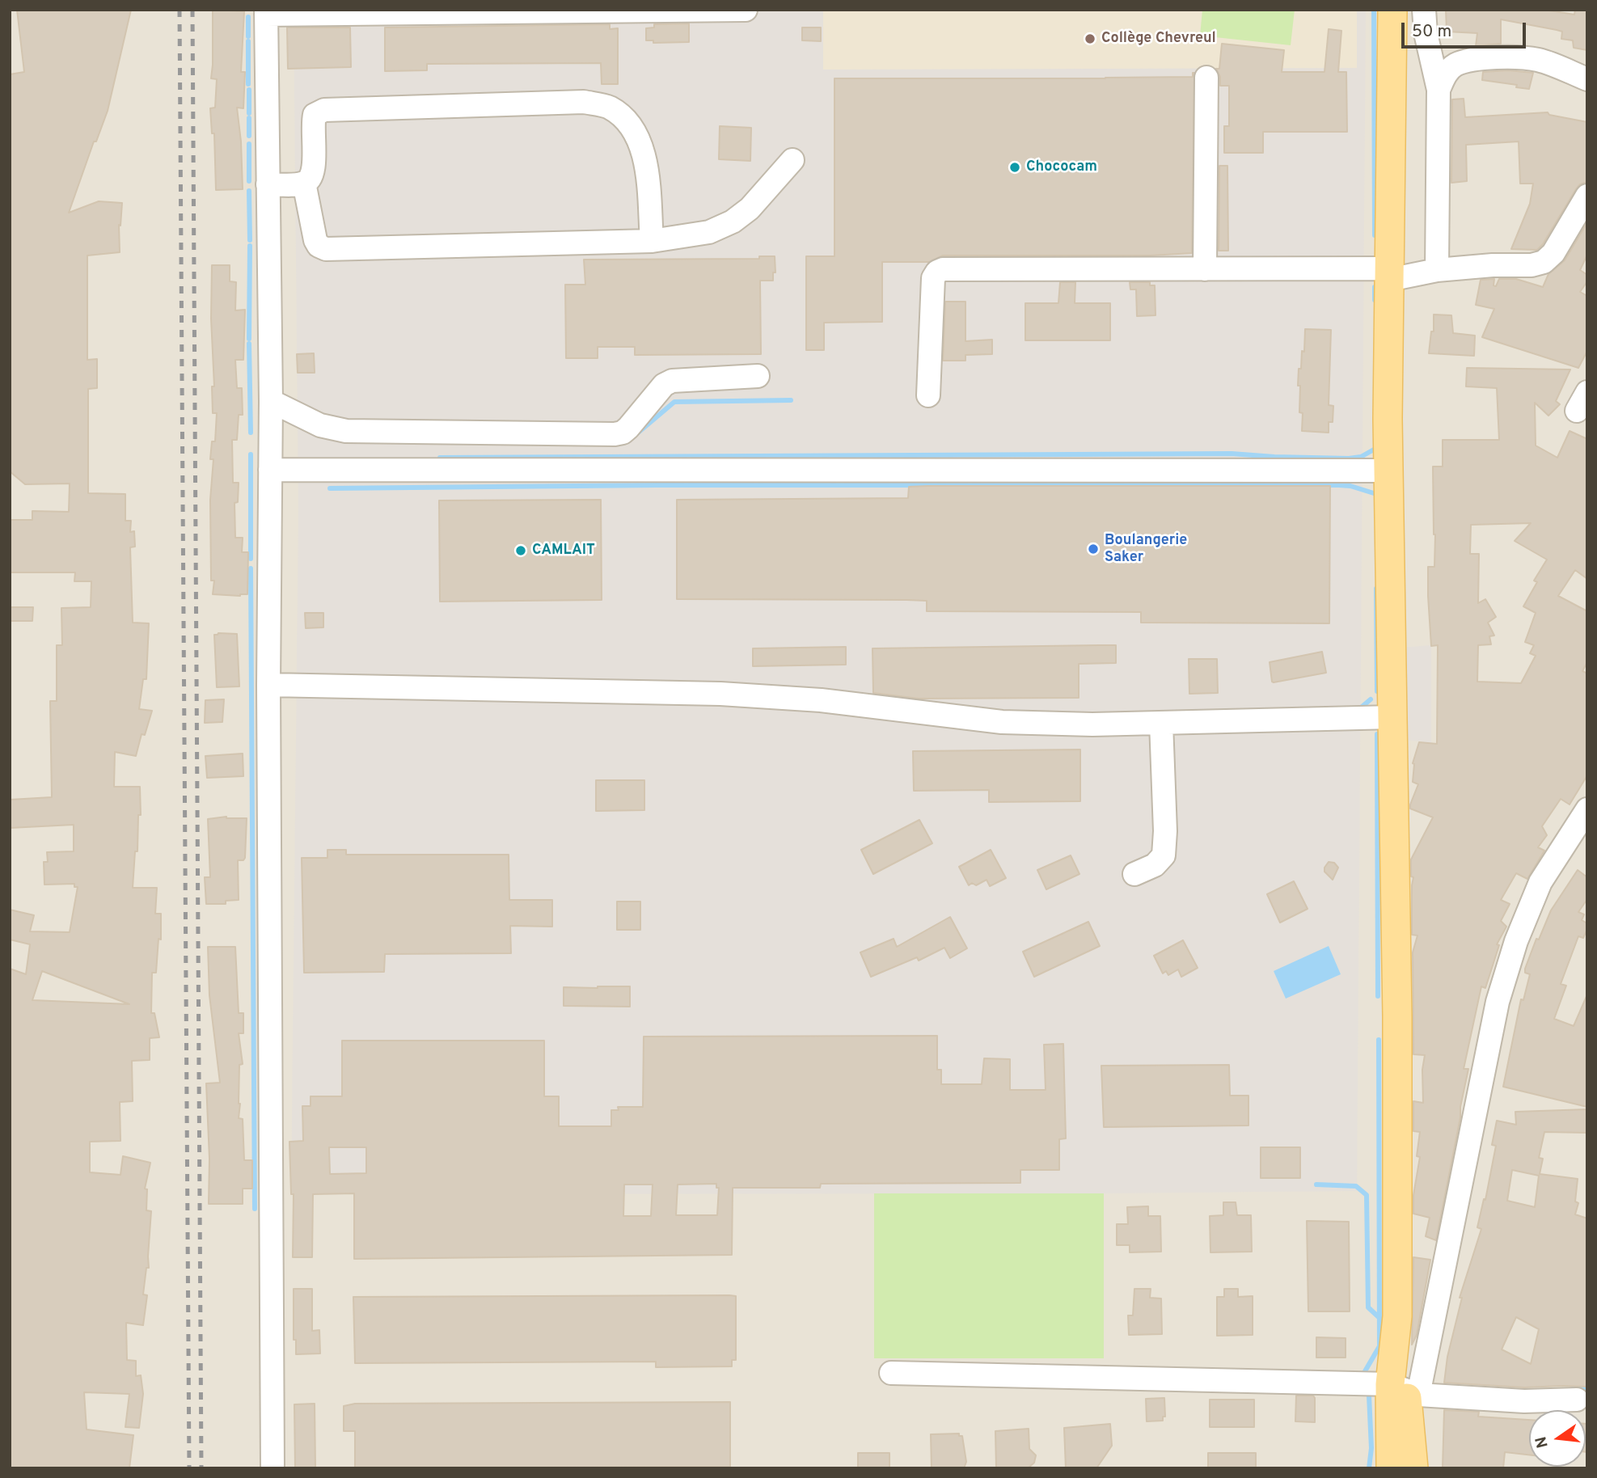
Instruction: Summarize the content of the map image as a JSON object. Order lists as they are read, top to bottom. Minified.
{"places":["Collège Chevreul","Chococam","Boulangerie Saker","CAMLAIT"],"scale_bar":"50 m","north":"left"}
